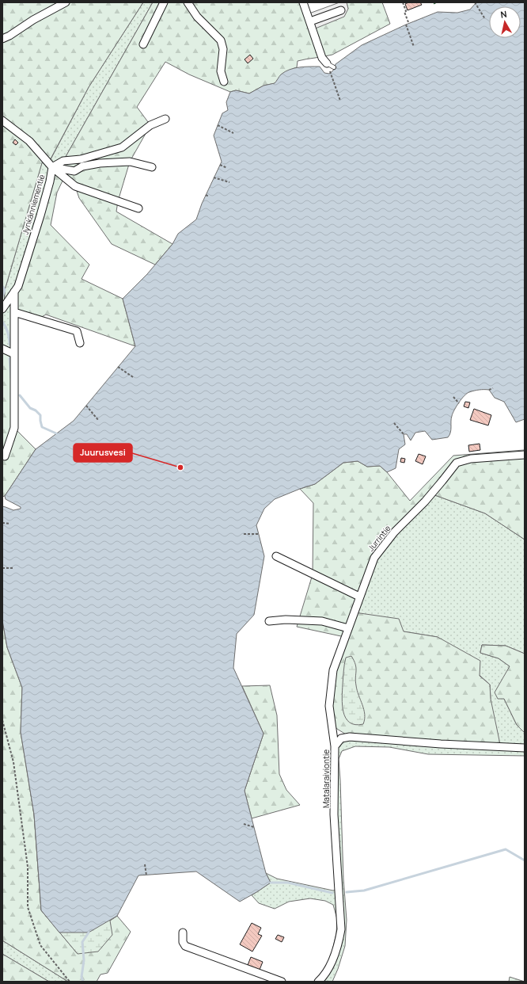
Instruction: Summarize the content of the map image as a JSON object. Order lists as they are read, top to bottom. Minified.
{"streets":{"street":["Jynkänniementie","Jurrintie","Matalaraiviontie"]},"crossings":[["Jurrintie","Matalaraiviontie"]],"places":["Juurusvesi"],"north":"top"}
